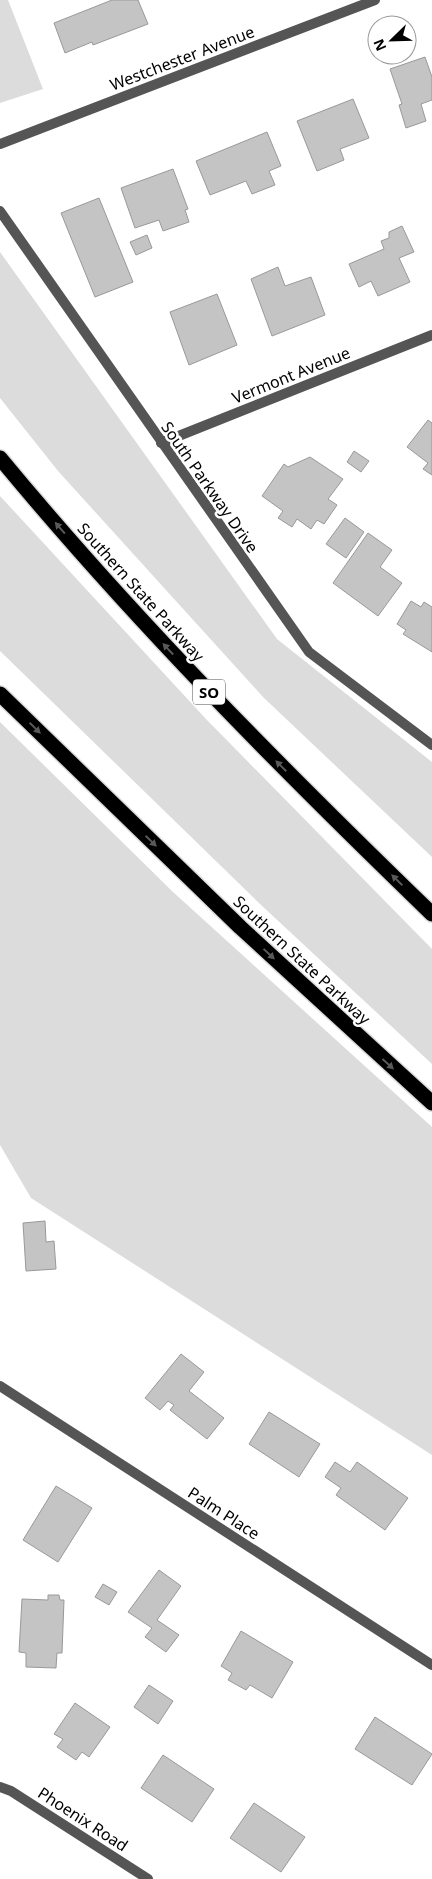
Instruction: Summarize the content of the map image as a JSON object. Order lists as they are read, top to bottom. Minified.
{"streets":{"highway":["Southern State Parkway","SO"],"street":["Westchester Avenue","Vermont Avenue","South Parkway Drive","Palm Place","Phoenix Road"]},"crossings":[["Vermont Avenue","South Parkway Drive"]],"north":"bottom left"}
